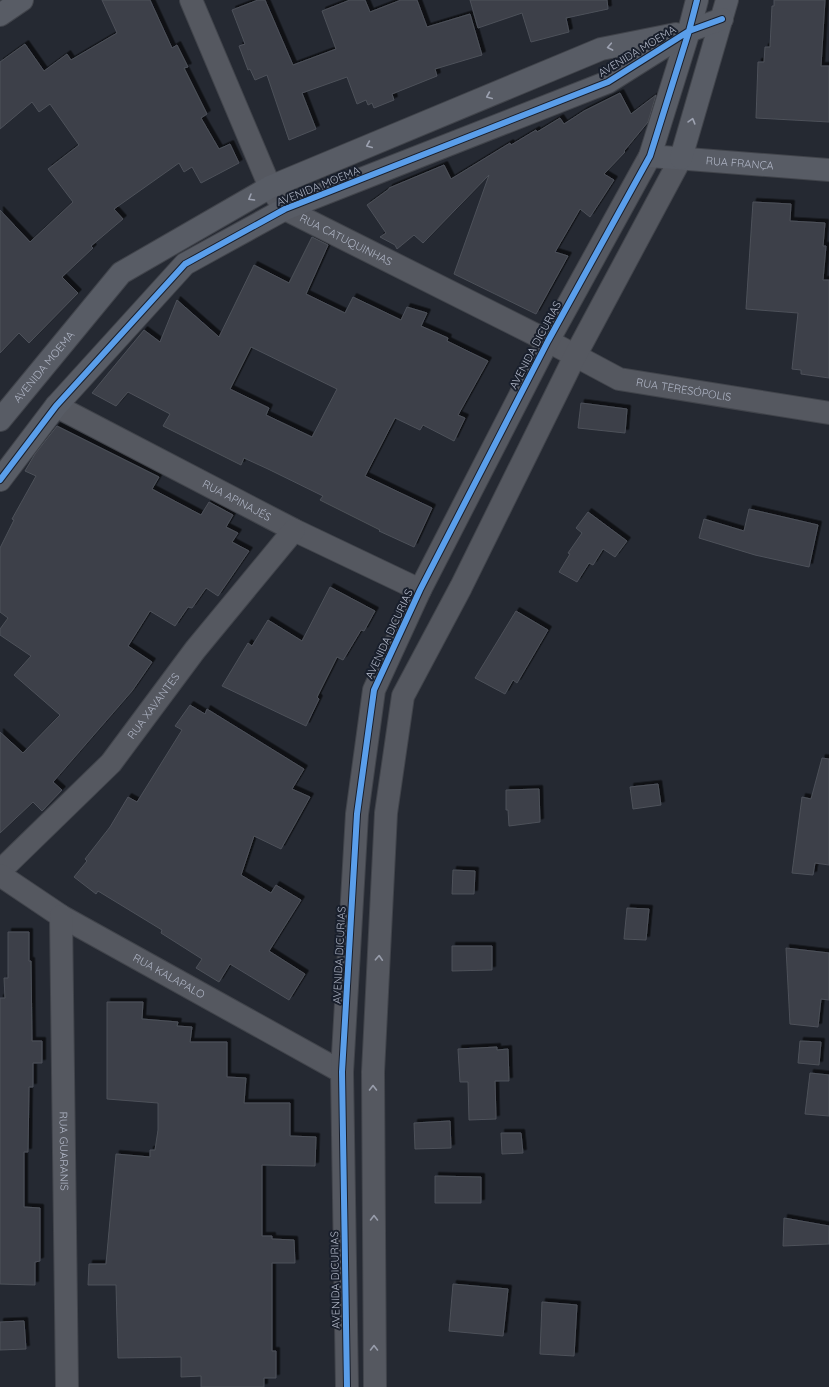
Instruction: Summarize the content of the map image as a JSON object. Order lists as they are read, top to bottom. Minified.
{"streets":{"street":["AVENIDA MOEMA","RUA FRANÇA","RUA CATUQUINHAS","AVENIDA DICURIAS","RUA TERESÓPOLIS","RUA APINAJÉS","RUA XAVANTES","RUA KALAPALO","RUA GUARANIS"]},"crossings":[["AVENIDA MOEMA","RUA CATUQUINHAS"],["AVENIDA MOEMA","AVENIDA DICURIAS"],["AVENIDA MOEMA","RUA APINAJÉS"],["RUA FRANÇA","AVENIDA DICURIAS"],["RUA CATUQUINHAS","AVENIDA DICURIAS"],["RUA CATUQUINHAS","RUA TERESÓPOLIS"],["AVENIDA DICURIAS","RUA TERESÓPOLIS"],["AVENIDA DICURIAS","RUA APINAJÉS"],["AVENIDA DICURIAS","RUA KALAPALO"],["RUA APINAJÉS","RUA XAVANTES"],["RUA KALAPALO","RUA GUARANIS"]]}
